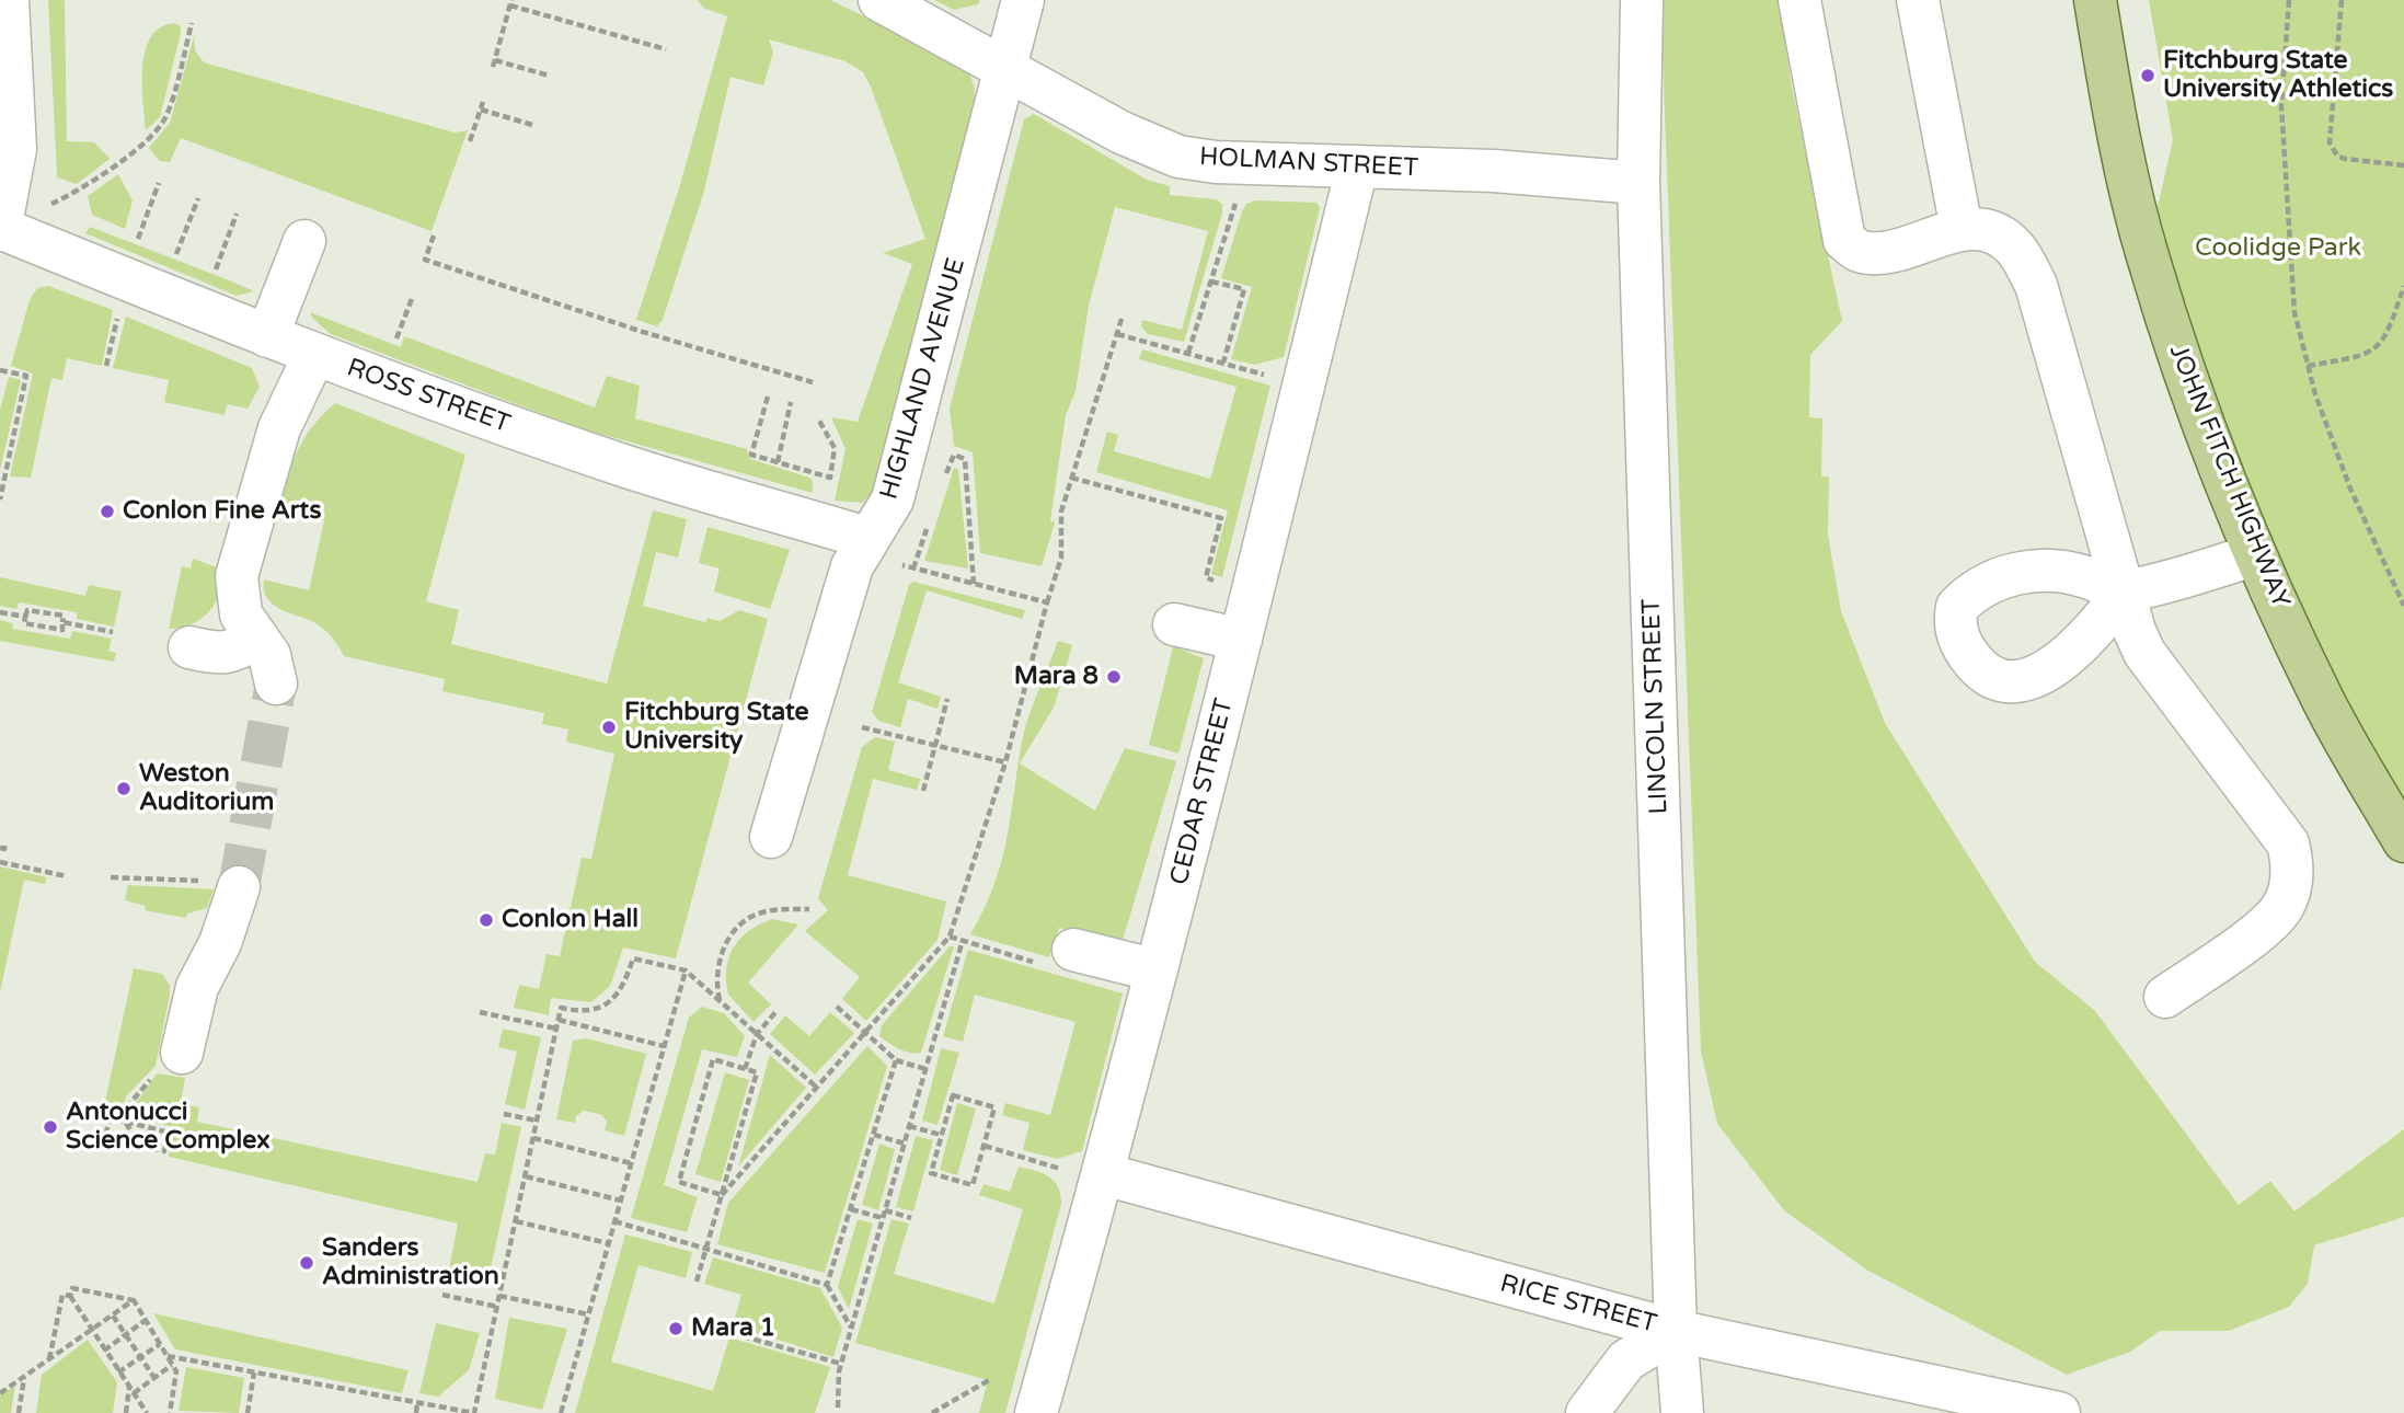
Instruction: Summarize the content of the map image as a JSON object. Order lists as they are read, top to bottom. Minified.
{"streets":{"main road":["JOHN FITCH HIGHWAY"],"street":["HOLMAN STREET","HIGHLAND AVENUE","ROSS STREET","LINCOLN STREET","CEDAR STREET","RICE STREET"]},"crossings":[["HOLMAN STREET","HIGHLAND AVENUE"],["HOLMAN STREET","LINCOLN STREET"],["HOLMAN STREET","CEDAR STREET"],["HIGHLAND AVENUE","ROSS STREET"],["LINCOLN STREET","RICE STREET"],["CEDAR STREET","RICE STREET"]],"parks":["Coolidge Park"],"places":["Fitchburg State University Athletics","Conlon Fine Arts","Mara 8","Fitchburg State University","Weston Auditorium","Conlon Hall","Antonucci Science Complex","Sanders Administration","Mara 1"]}
